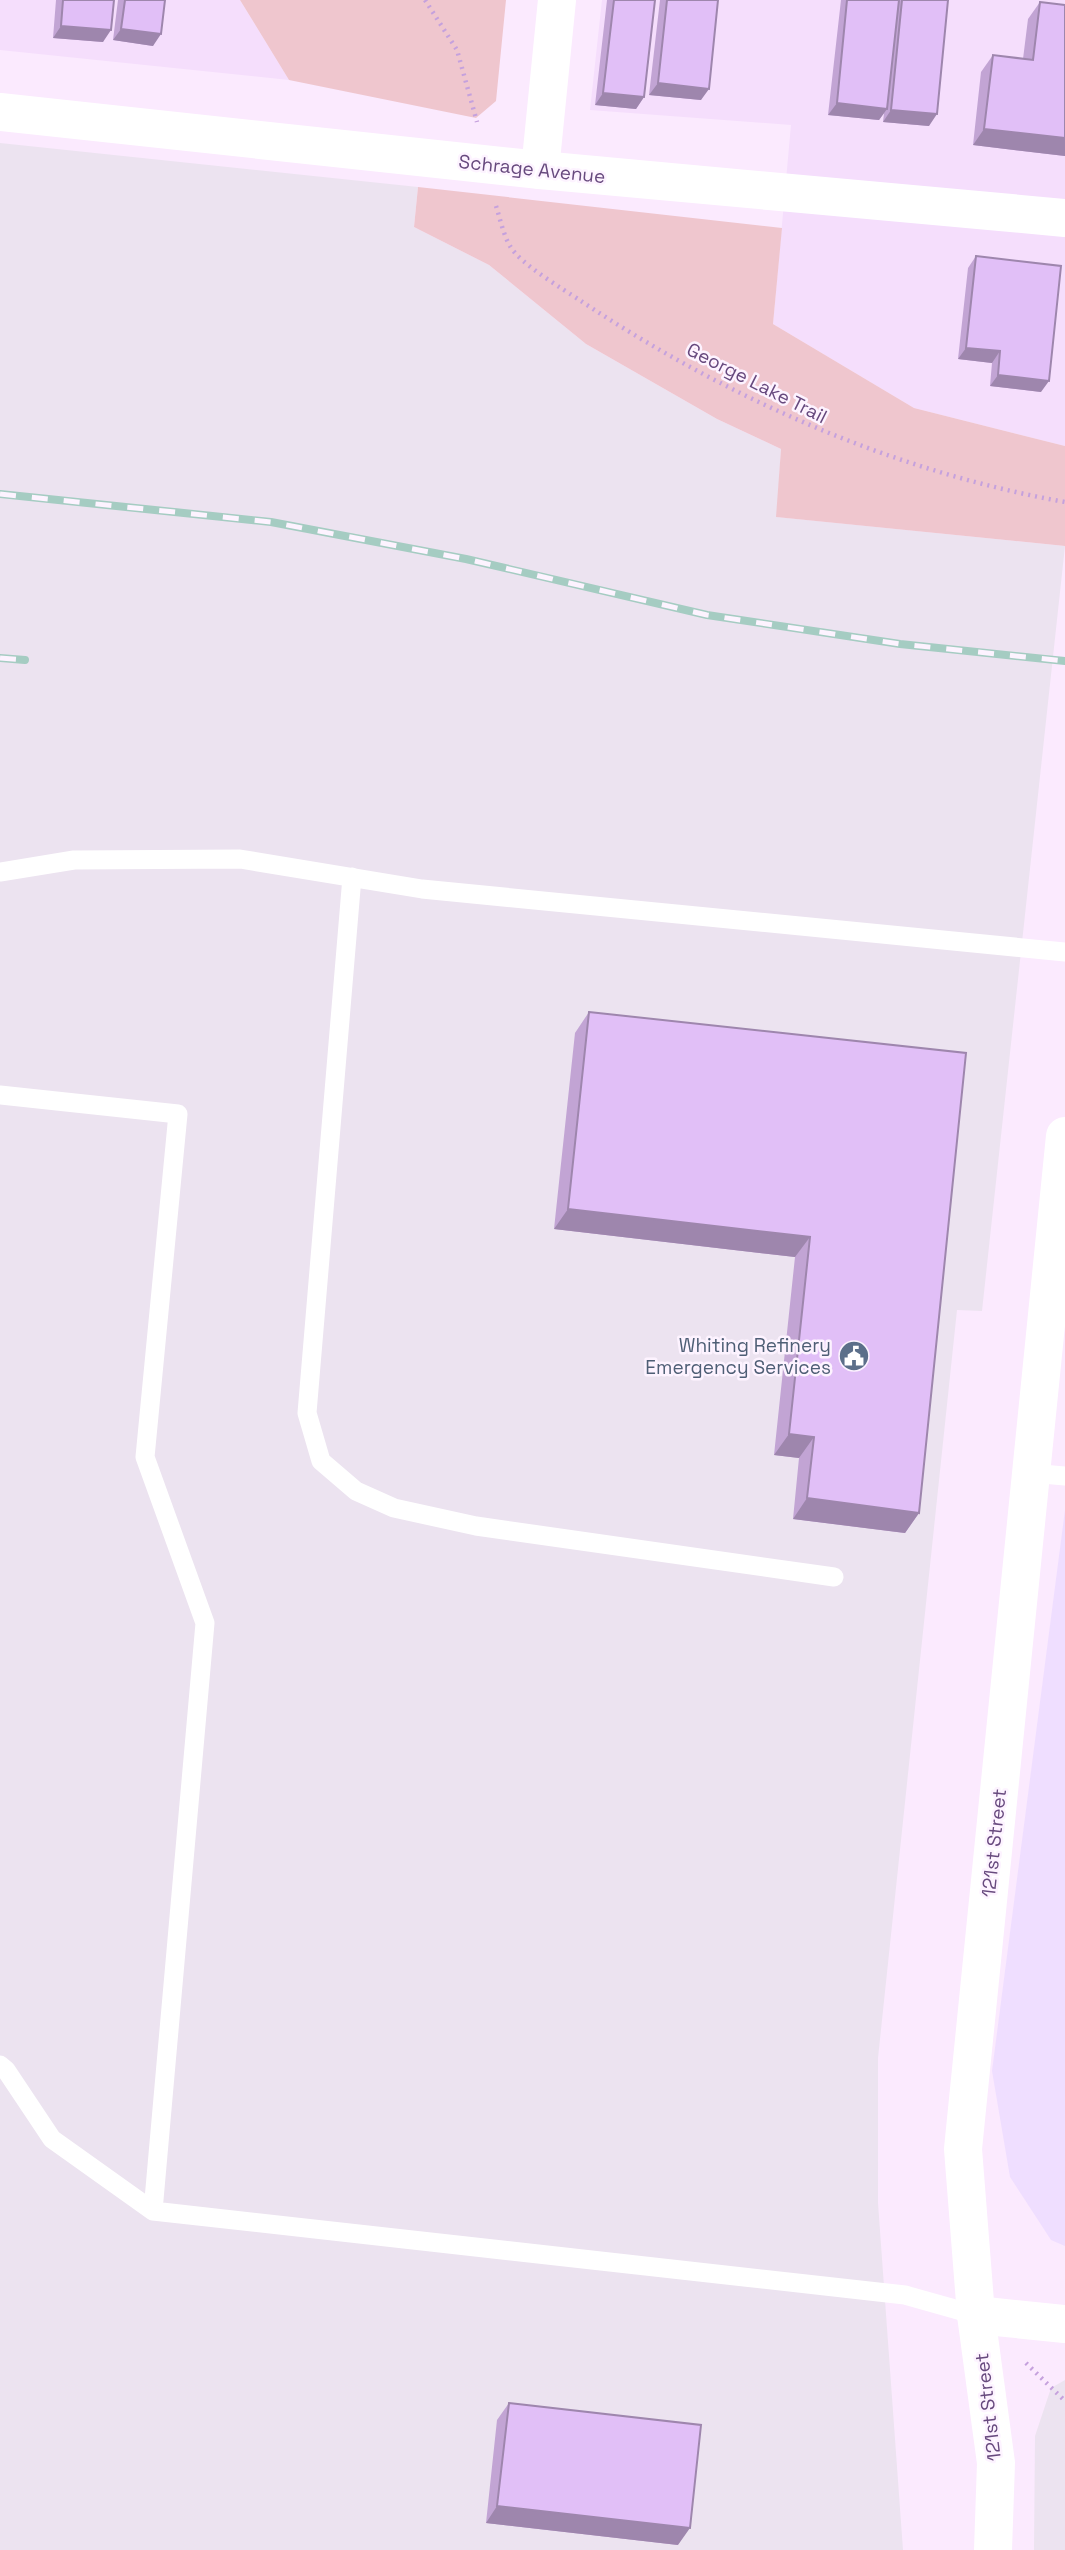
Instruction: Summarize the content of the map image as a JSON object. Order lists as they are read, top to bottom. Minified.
{"streets":{"street":["Schrage Avenue","121st Street"],"path":["George Lake Trail"]},"places":{"public building":["Whiting Refinery Emergency Services"]}}
